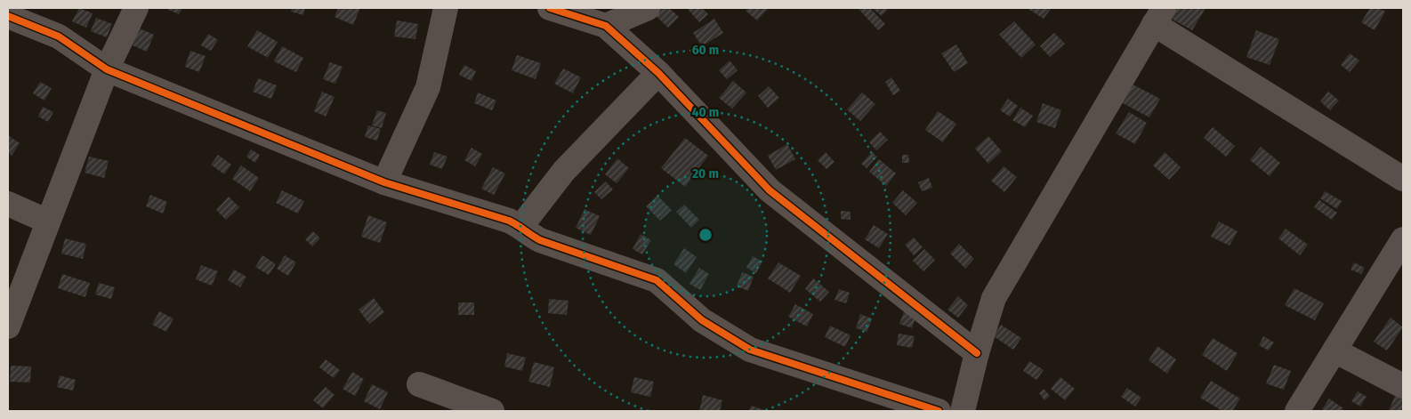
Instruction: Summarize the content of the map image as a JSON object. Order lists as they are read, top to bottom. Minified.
{"rings":["60 m","40 m","20 m"]}
